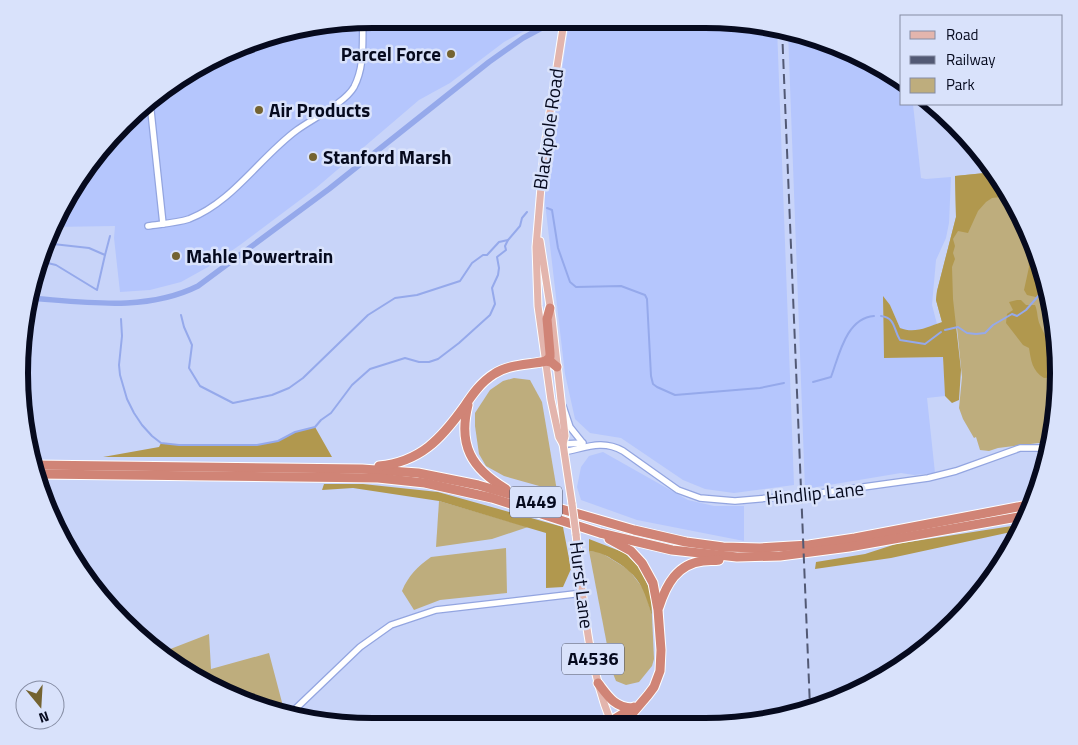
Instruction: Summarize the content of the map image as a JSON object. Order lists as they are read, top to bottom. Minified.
{"streets":{"highway":["A449"],"main road":["Blackpole Road","Hurst Lane","A4536"],"street":["Hindlip Lane"]},"crossings":[["Blackpole Road","Hindlip Lane"],["Blackpole Road","Hurst Lane"]],"places":["Parcel Force","Air Products","Stanford Marsh","Mahle Powertrain"],"legend":["Road","Railway","Park"],"north":"bottom"}
